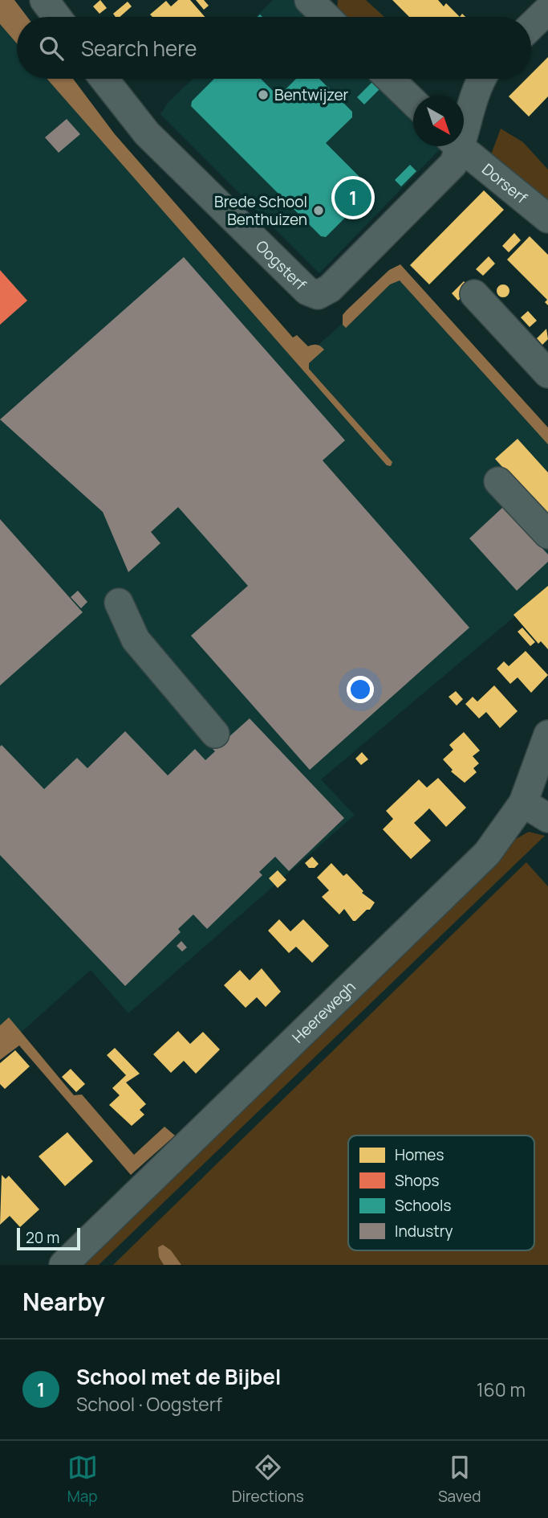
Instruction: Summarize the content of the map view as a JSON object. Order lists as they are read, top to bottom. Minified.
{"streets":{"street":["Dorserf","Oogsterf","Heerewegh"]},"places":["Bentwijzer","Brede School Benthuizen"],"legend":["Homes","Shops","Schools","Industry"],"scale_bar":"20 m","north":"bottom right","page":{"search":"Search here","pins":"1","scale":"20 m","heading":"Nearby","list":[{"mark":"1","name":"School met de Bijbel","note":"School · Oogsterf","value":"160 m"}],"nav":["Map","Directions","Saved"]}}
